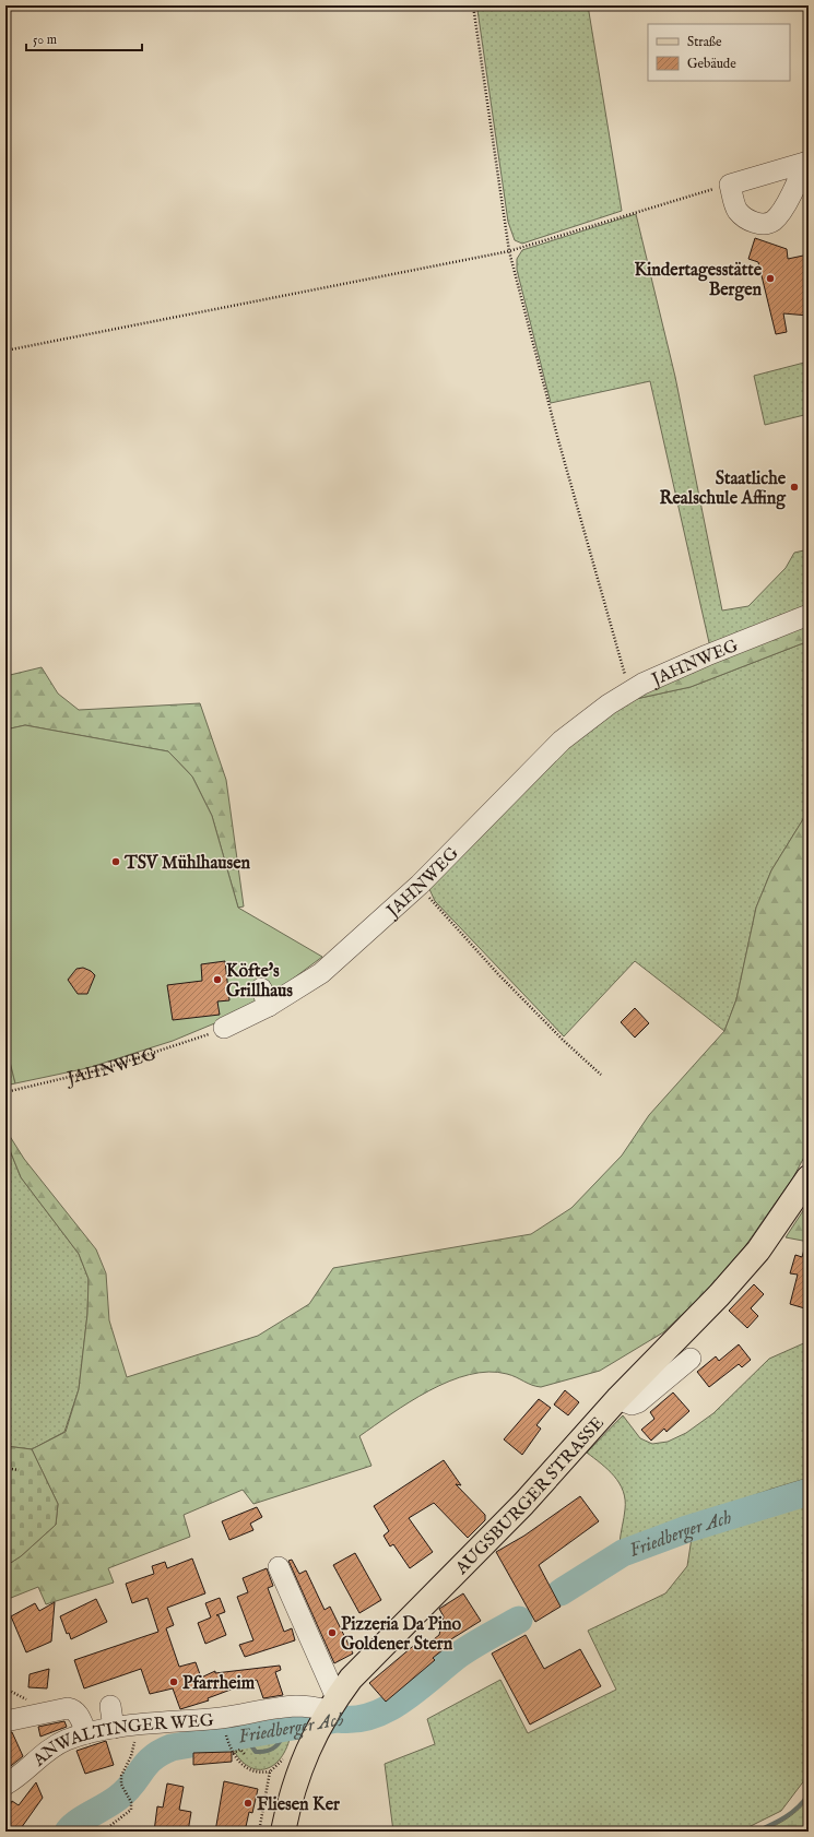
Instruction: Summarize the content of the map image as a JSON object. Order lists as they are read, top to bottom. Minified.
{"streets":{"main road":["AUGSBURGER STRASSE"],"street":["JAHNWEG","ANWALTINGER WEG"]},"crossings":[["AUGSBURGER STRASSE","ANWALTINGER WEG"]],"water":["Friedberger Ach"],"places":["Kindertagesstätte Bergen","Staatliche Realschule Affing","TSV Mühlhausen","Köfte's Grillhaus","Pizzeria Da Pino Goldener Stern","Pfarrheim","Fliesen Ker"],"legend":["Straße","Gebäude"],"scale_bar":"50 m"}
